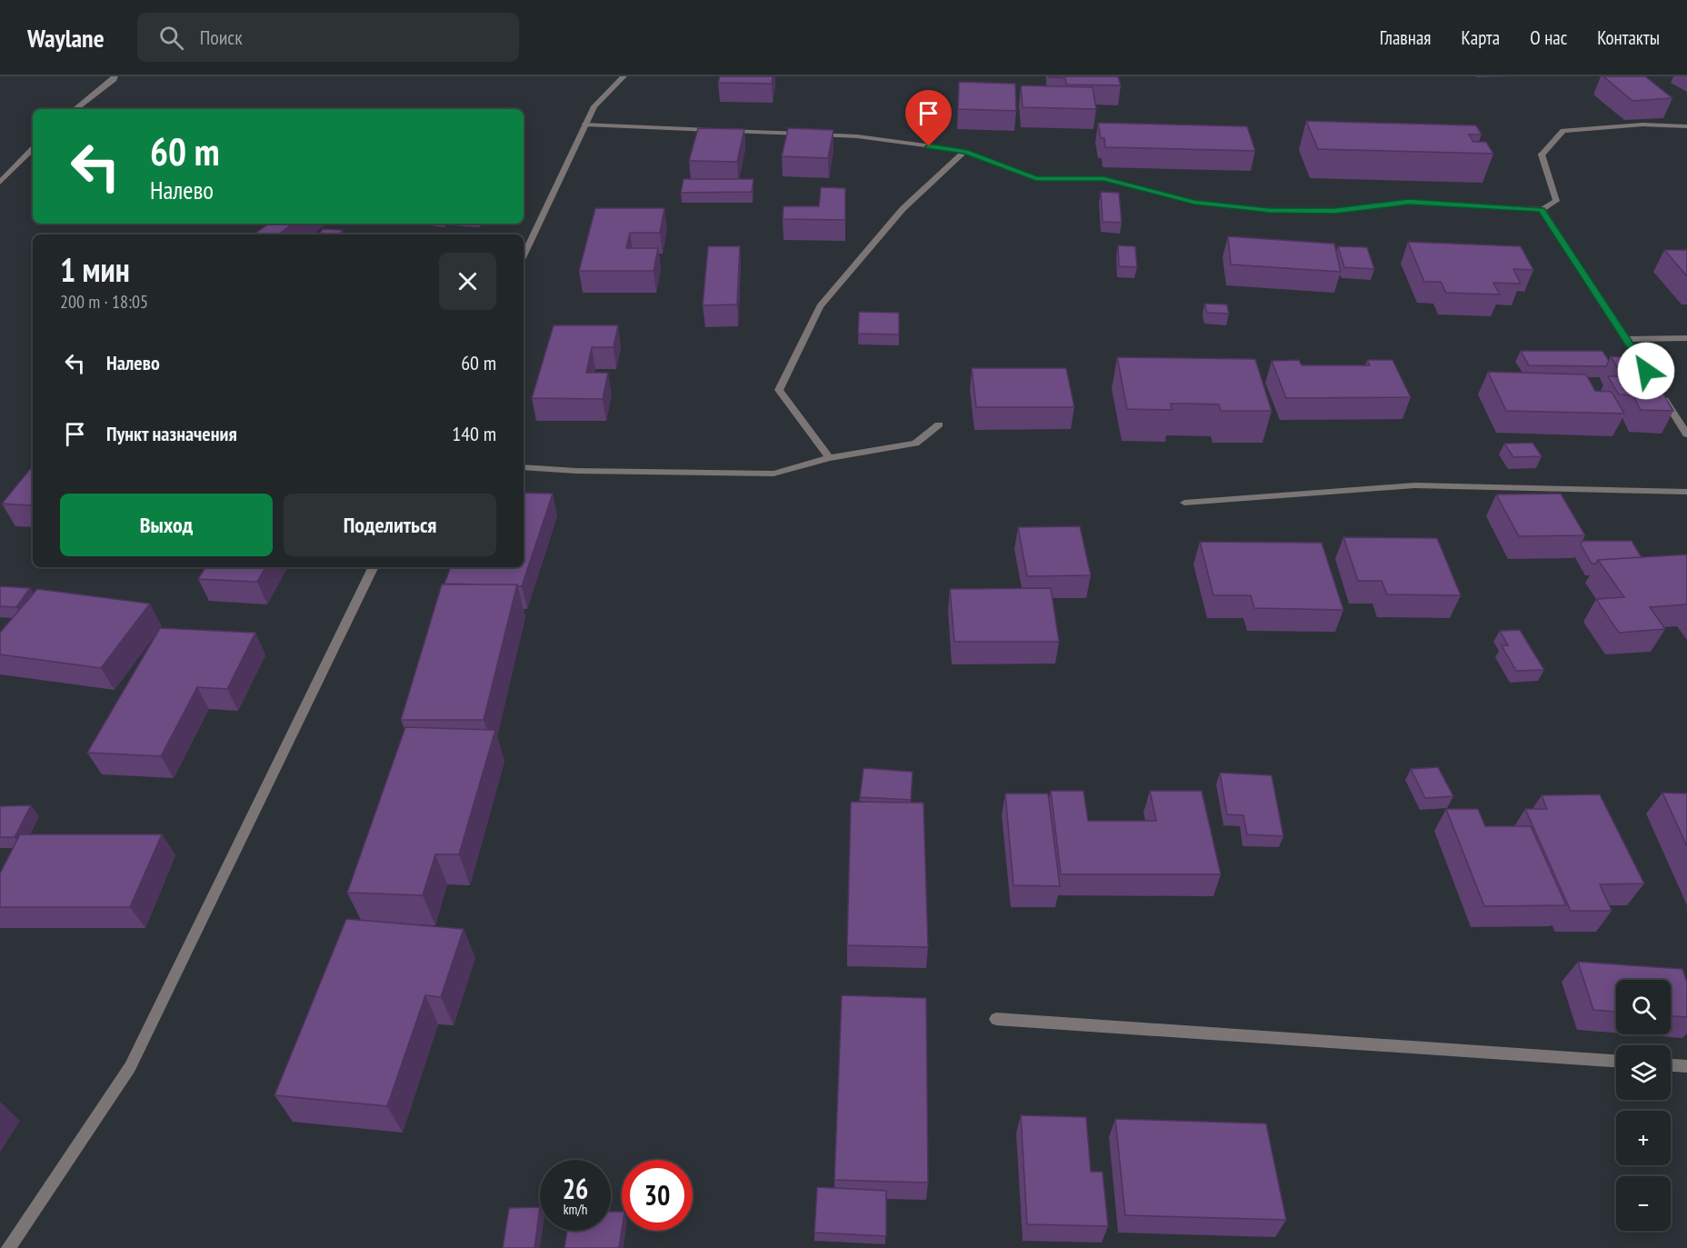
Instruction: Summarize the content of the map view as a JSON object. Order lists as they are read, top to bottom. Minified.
{"page":{"header":"Waylane","search":"Поиск","nav":["Главная","Карта","О нас","Контакты"],"turn":["60 m","Налево"],"heading":["1 мин","200 m · 18:05"],"list":[{"name":"Налево","value":"60 m"},{"name":"Пункт назначения","value":"140 m"}],"buttons":["Выход","Поделиться"],"map_buttons":["+","−"],"speed":"26 km/h","limit":"30"}}
